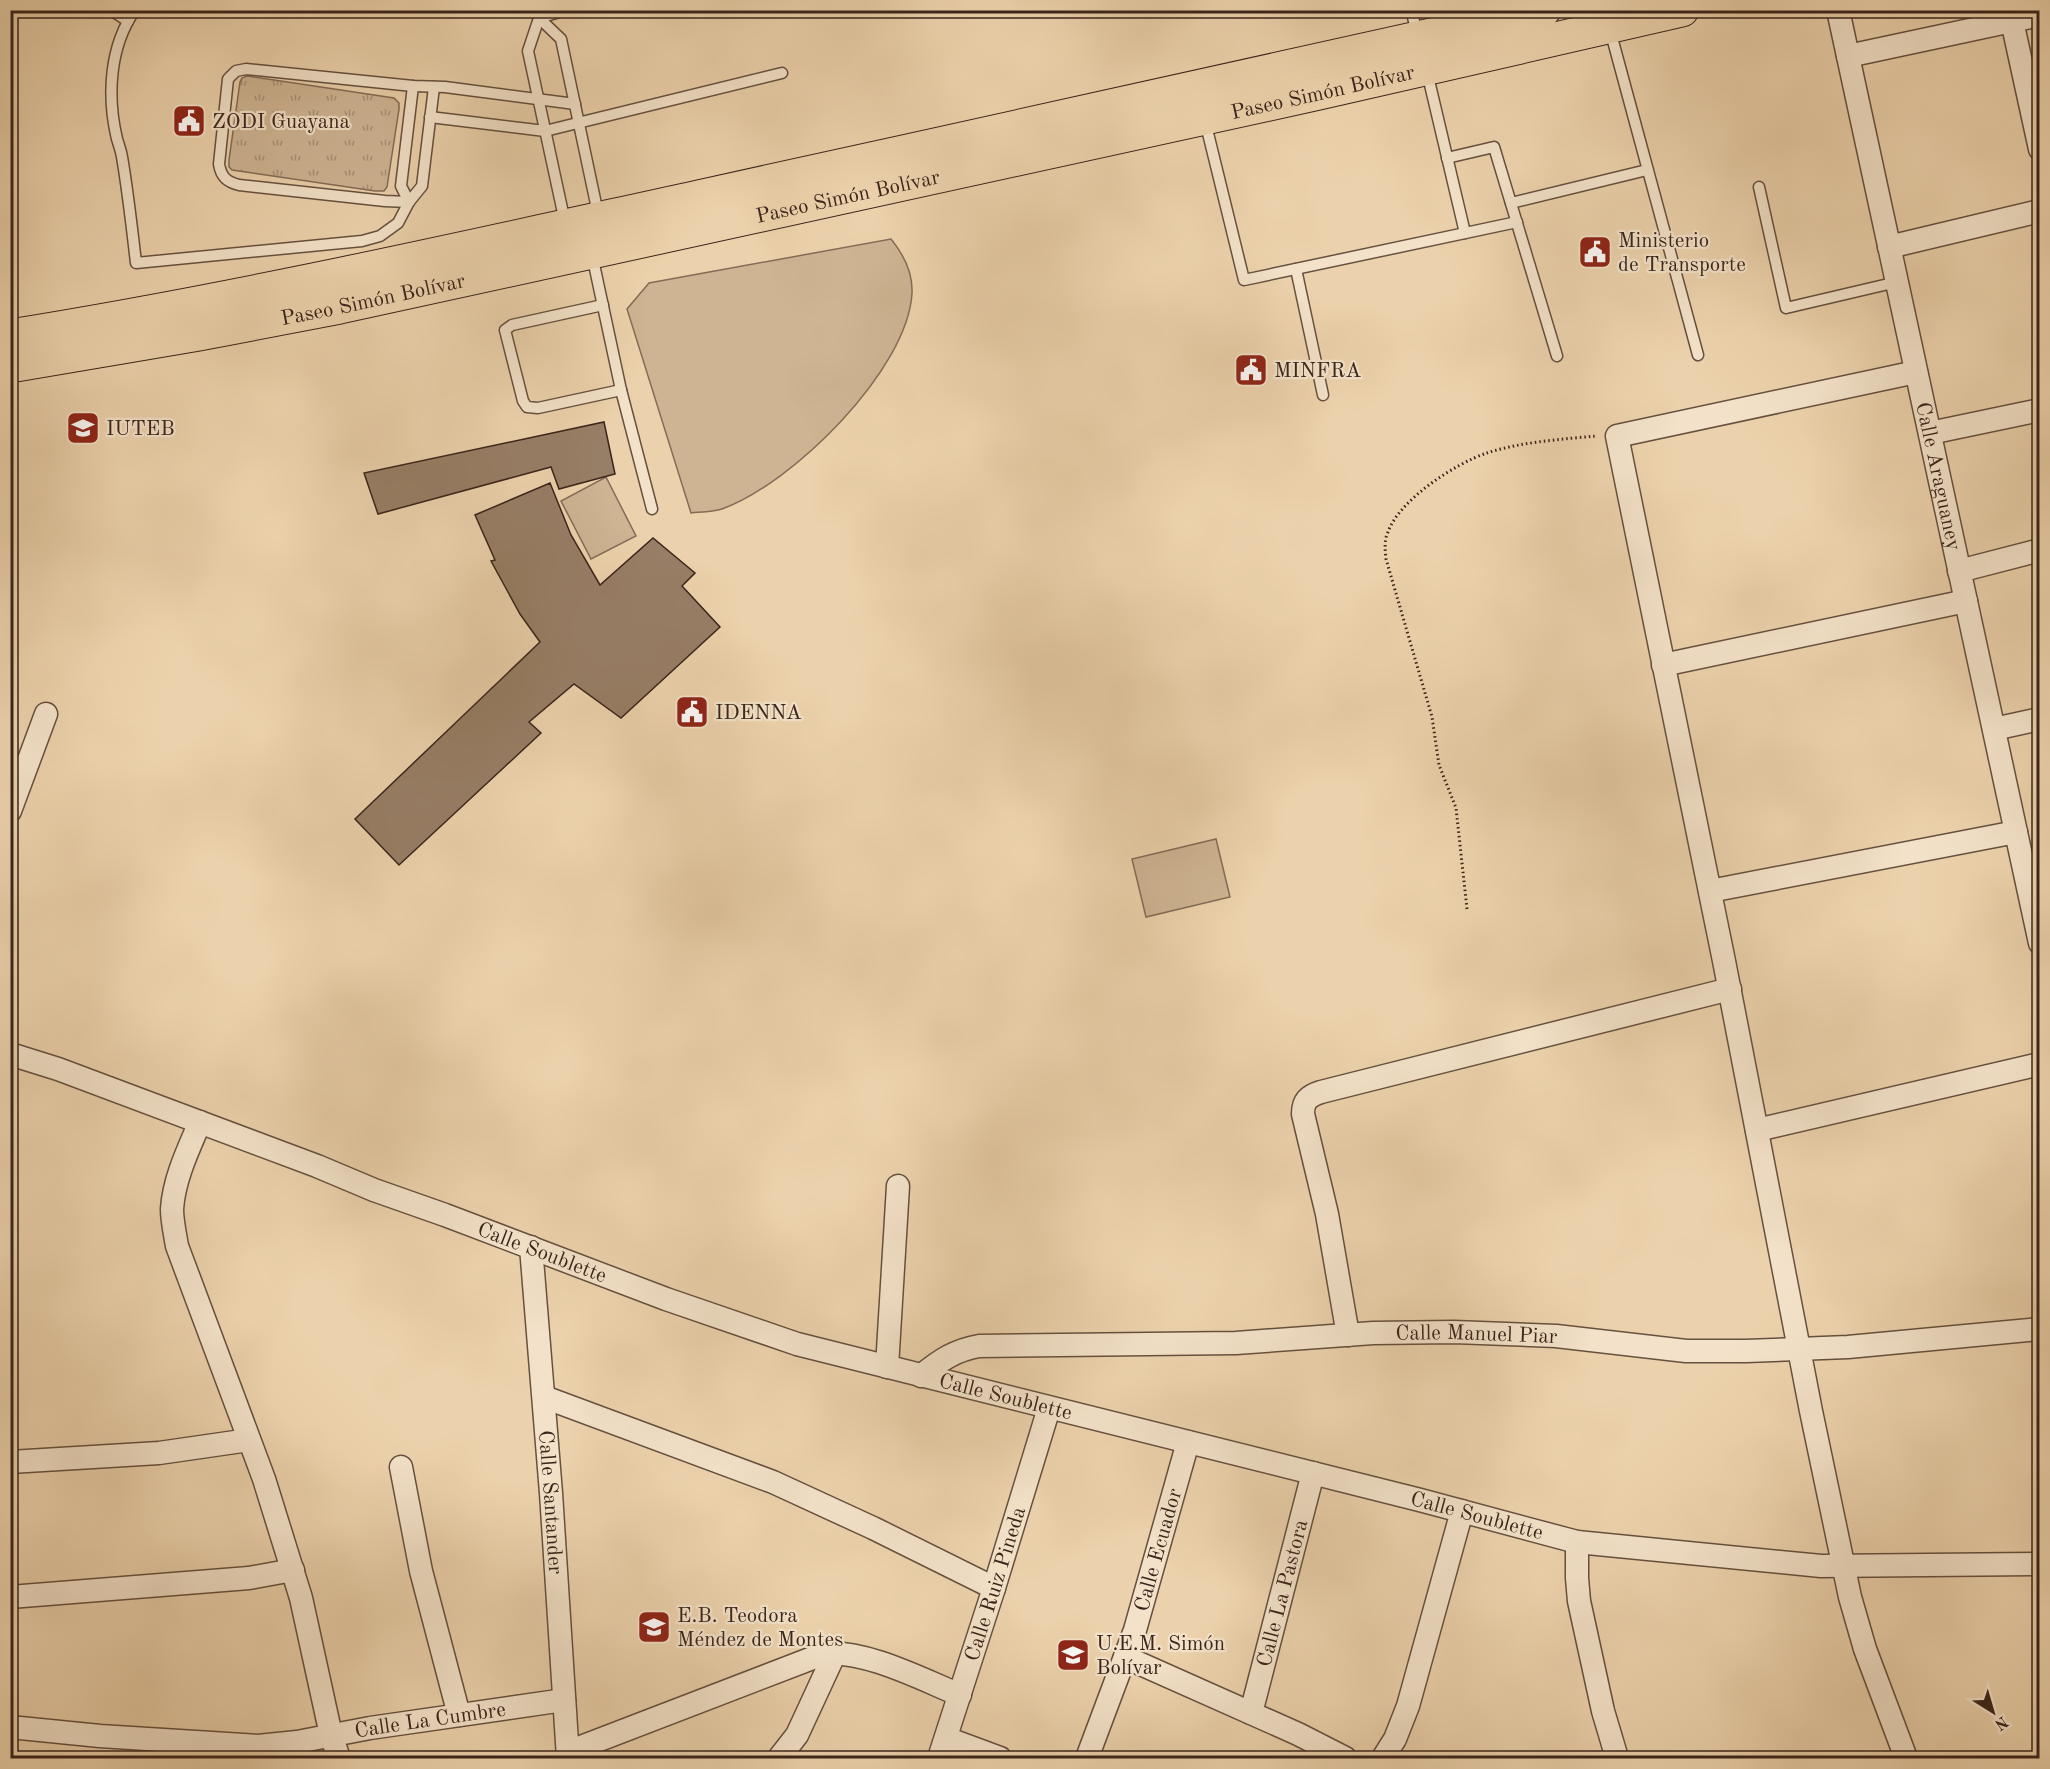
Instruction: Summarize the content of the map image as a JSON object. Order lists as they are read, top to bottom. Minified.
{"streets":{"main road":["Paseo Simón Bolívar"],"street":["Calle Araguaney","Calle Soublette","Calle Manuel Piar","Calle Santander","Calle Ecuador","Calle Ruiz Pineda","Calle La Pastora","Calle La Cumbre"]},"crossings":[["Calle Soublette","Calle Manuel Piar"],["Calle Soublette","Calle Santander"],["Calle Soublette","Calle Ecuador"],["Calle Soublette","Calle Ruiz Pineda"],["Calle Soublette","Calle La Pastora"],["Calle Santander","Calle La Cumbre"]],"places":{"public building":["ZODI Guayana","Ministerio de Transporte","MINFRA","IDENNA"],"school or university":["IUTEB","E.B. Teodora Méndez de Montes","U.E.M. Simón Bolívar"]},"north":"bottom right"}
